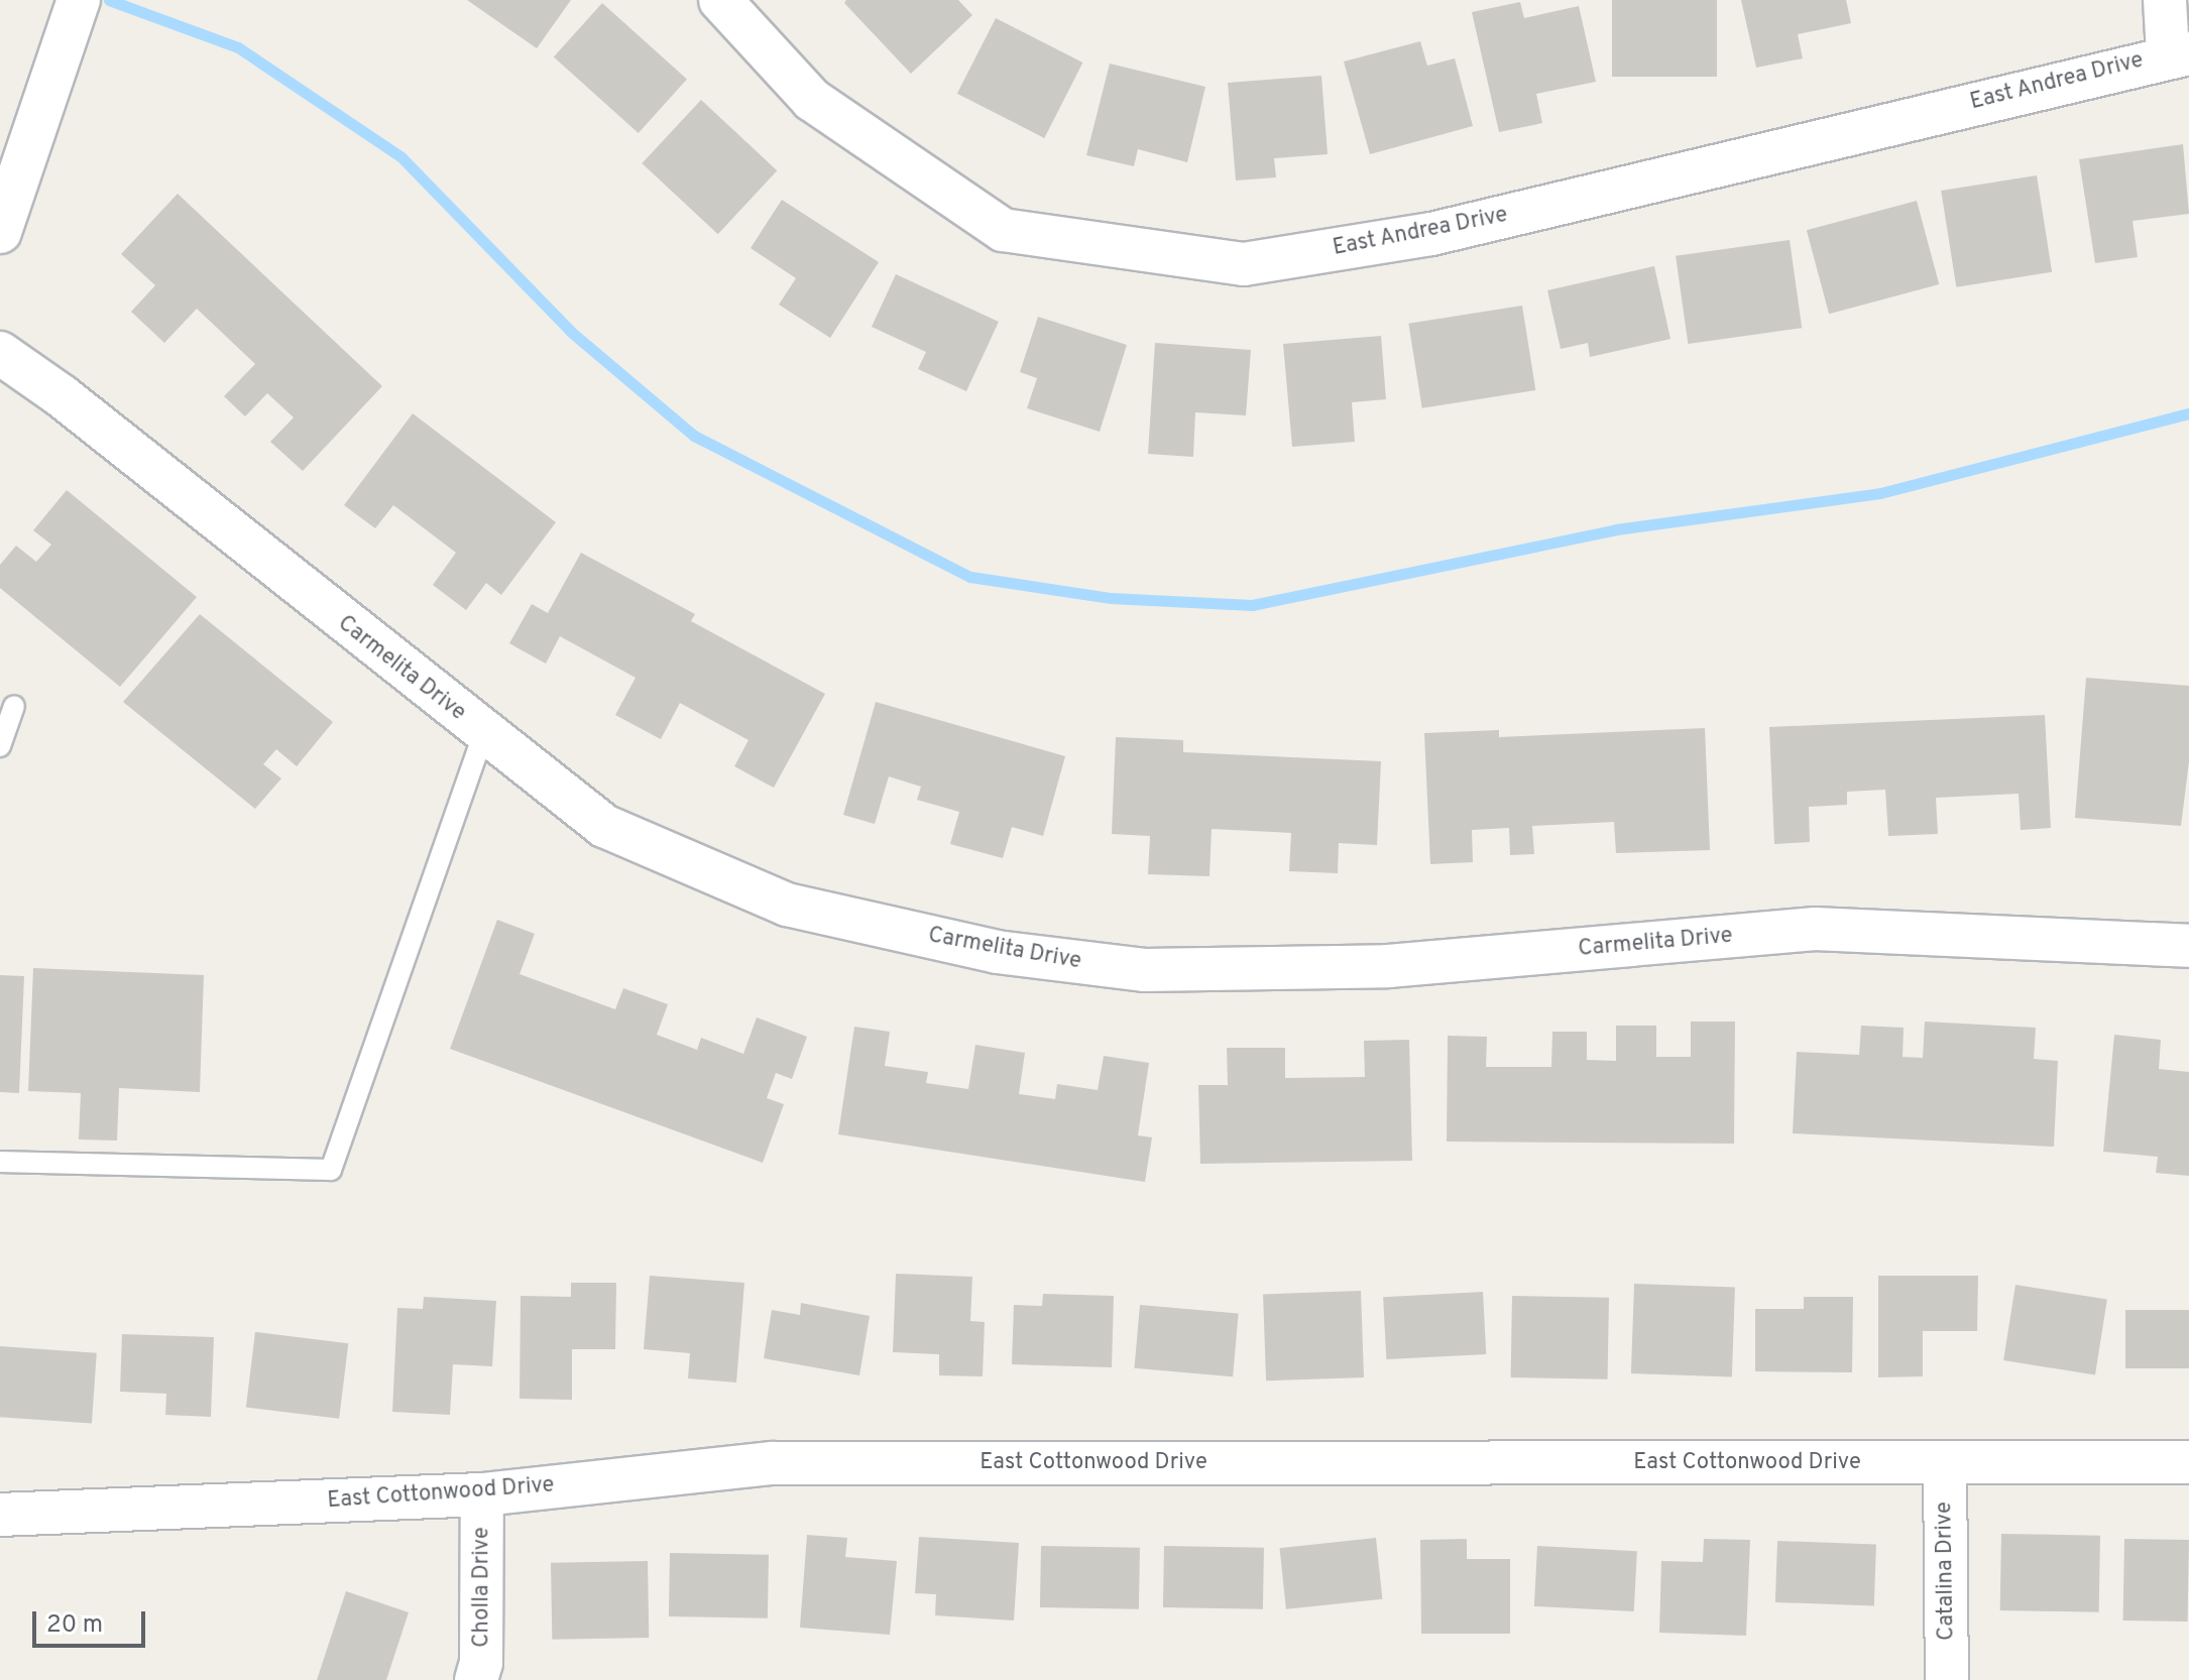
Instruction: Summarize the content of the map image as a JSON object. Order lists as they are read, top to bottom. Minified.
{"streets":{"street":["East Andrea Drive","Carmelita Drive","East Cottonwood Drive","Catalina Drive","Cholla Drive"]},"crossings":[["East Cottonwood Drive","Catalina Drive"],["East Cottonwood Drive","Cholla Drive"]],"scale_bar":"20 m"}
